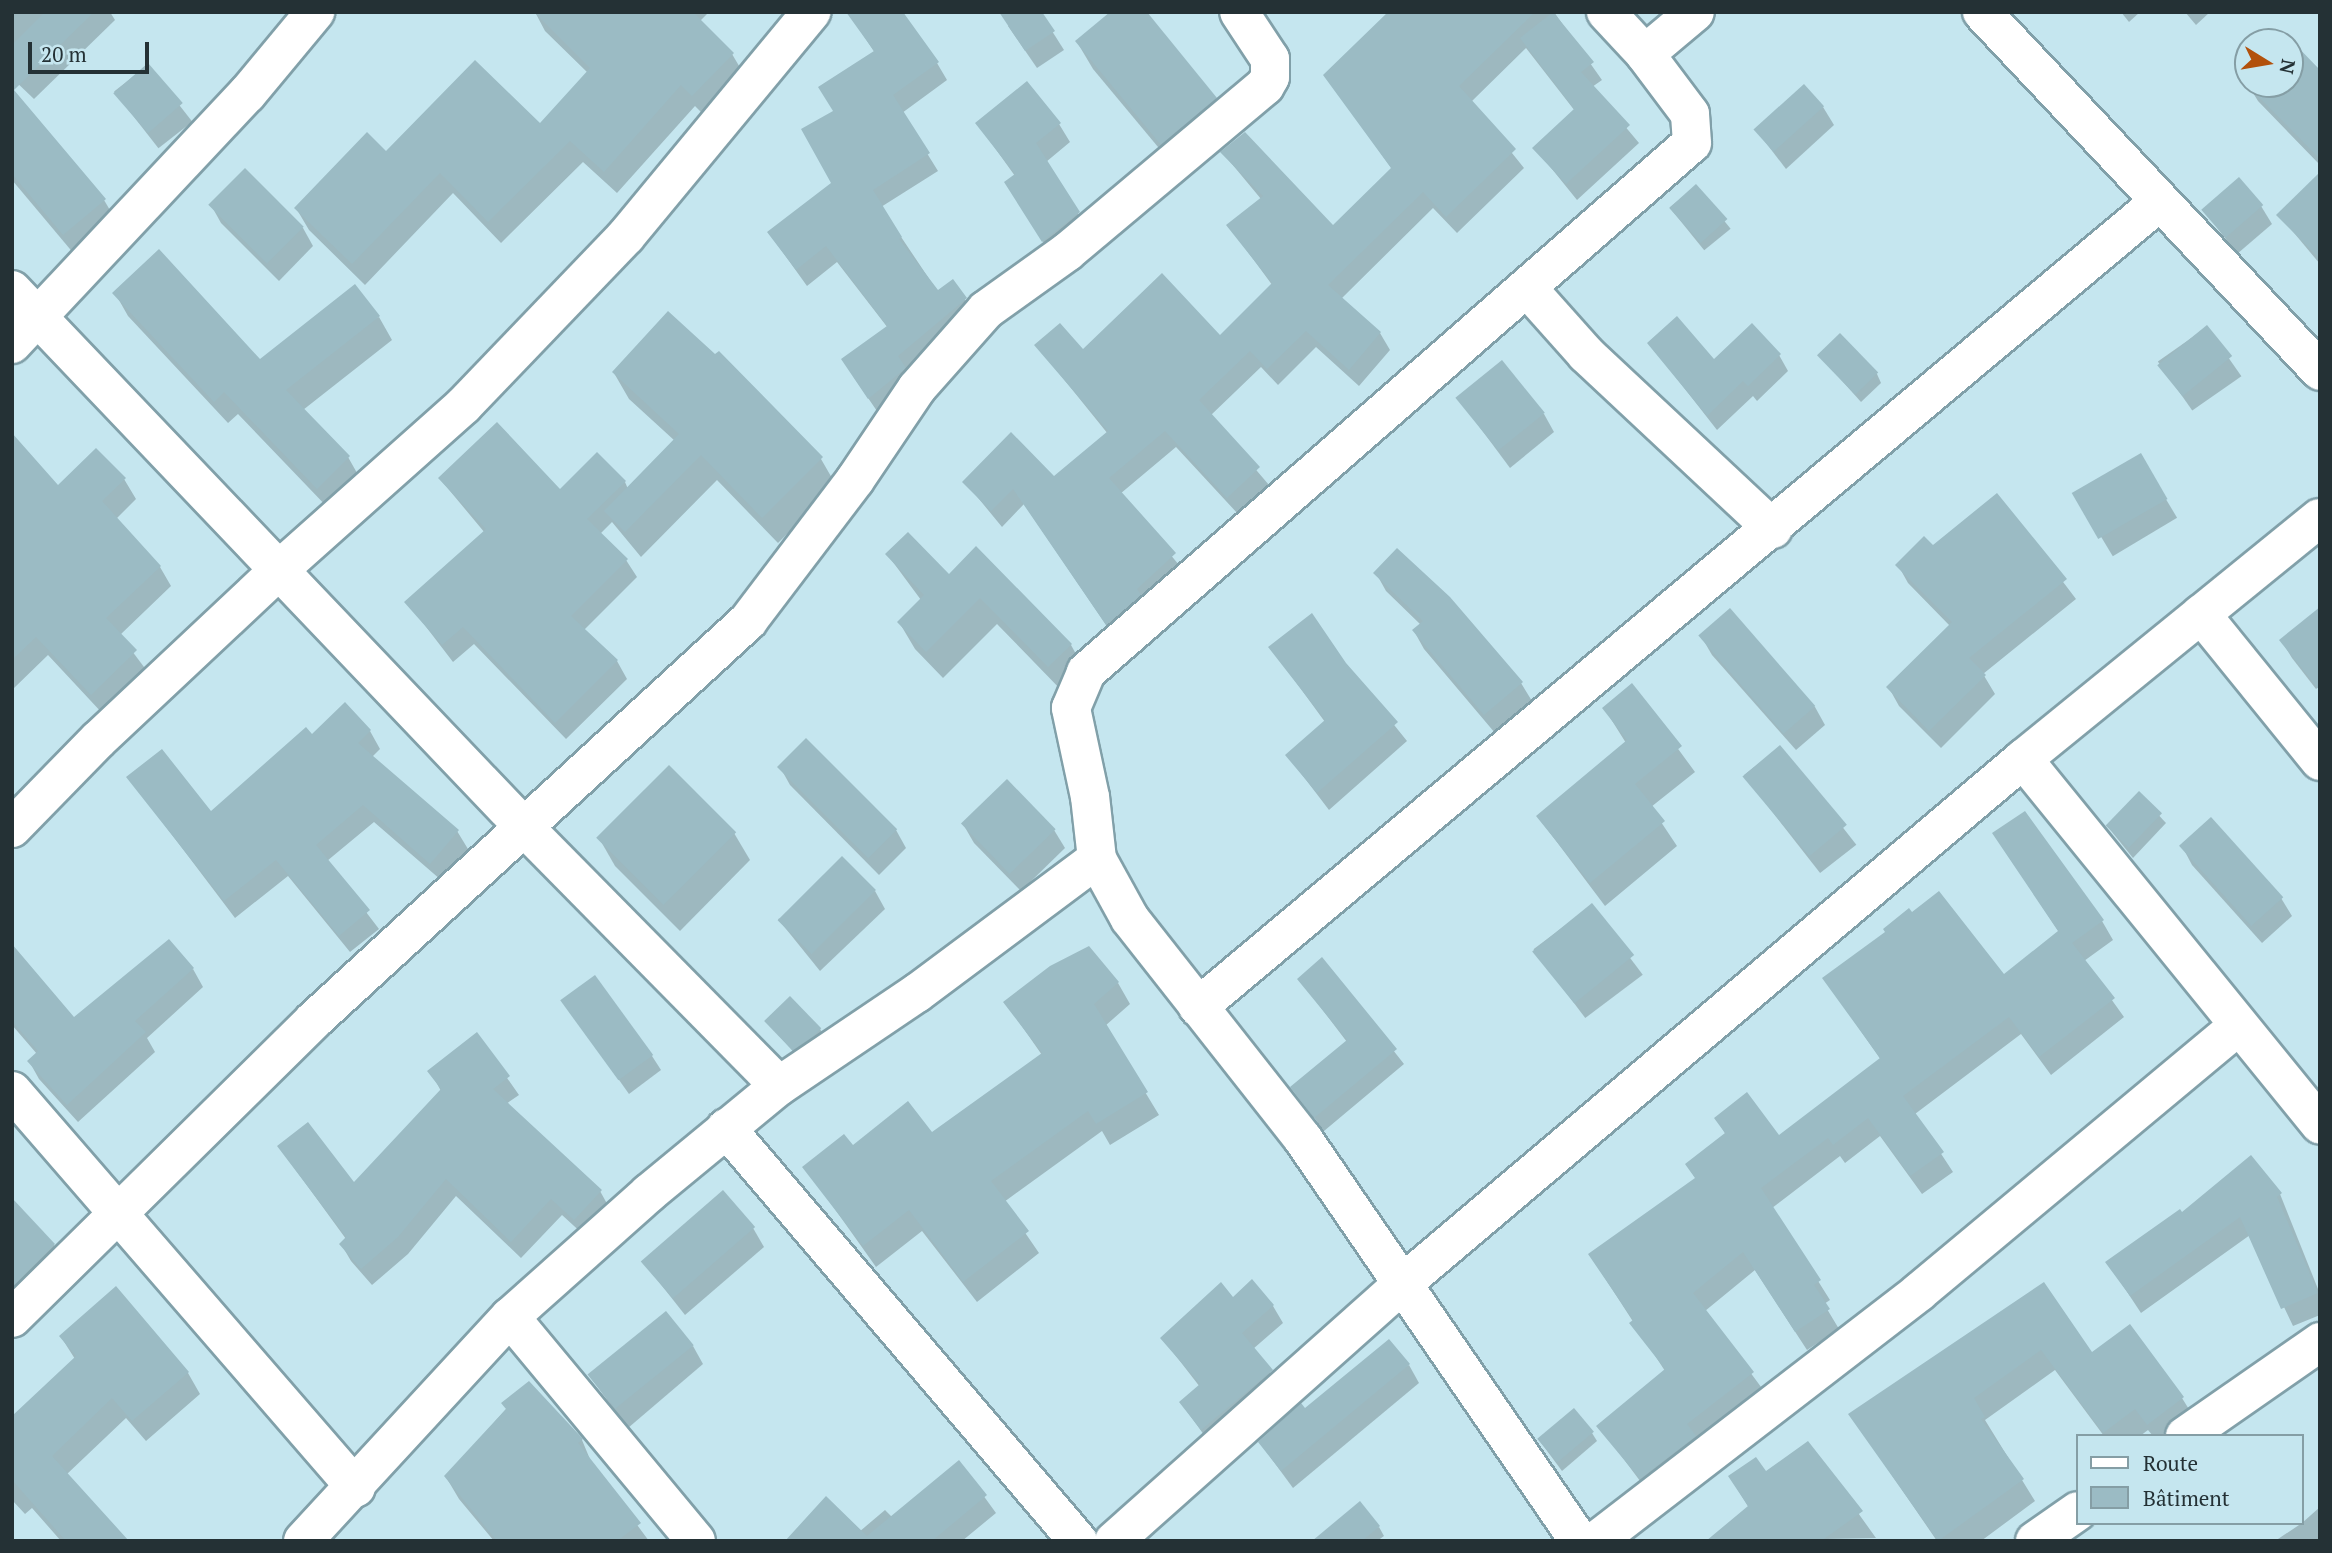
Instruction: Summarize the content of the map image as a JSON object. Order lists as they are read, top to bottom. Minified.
{"legend":["Route","Bâtiment"],"scale_bar":"20 m","north":"right"}
